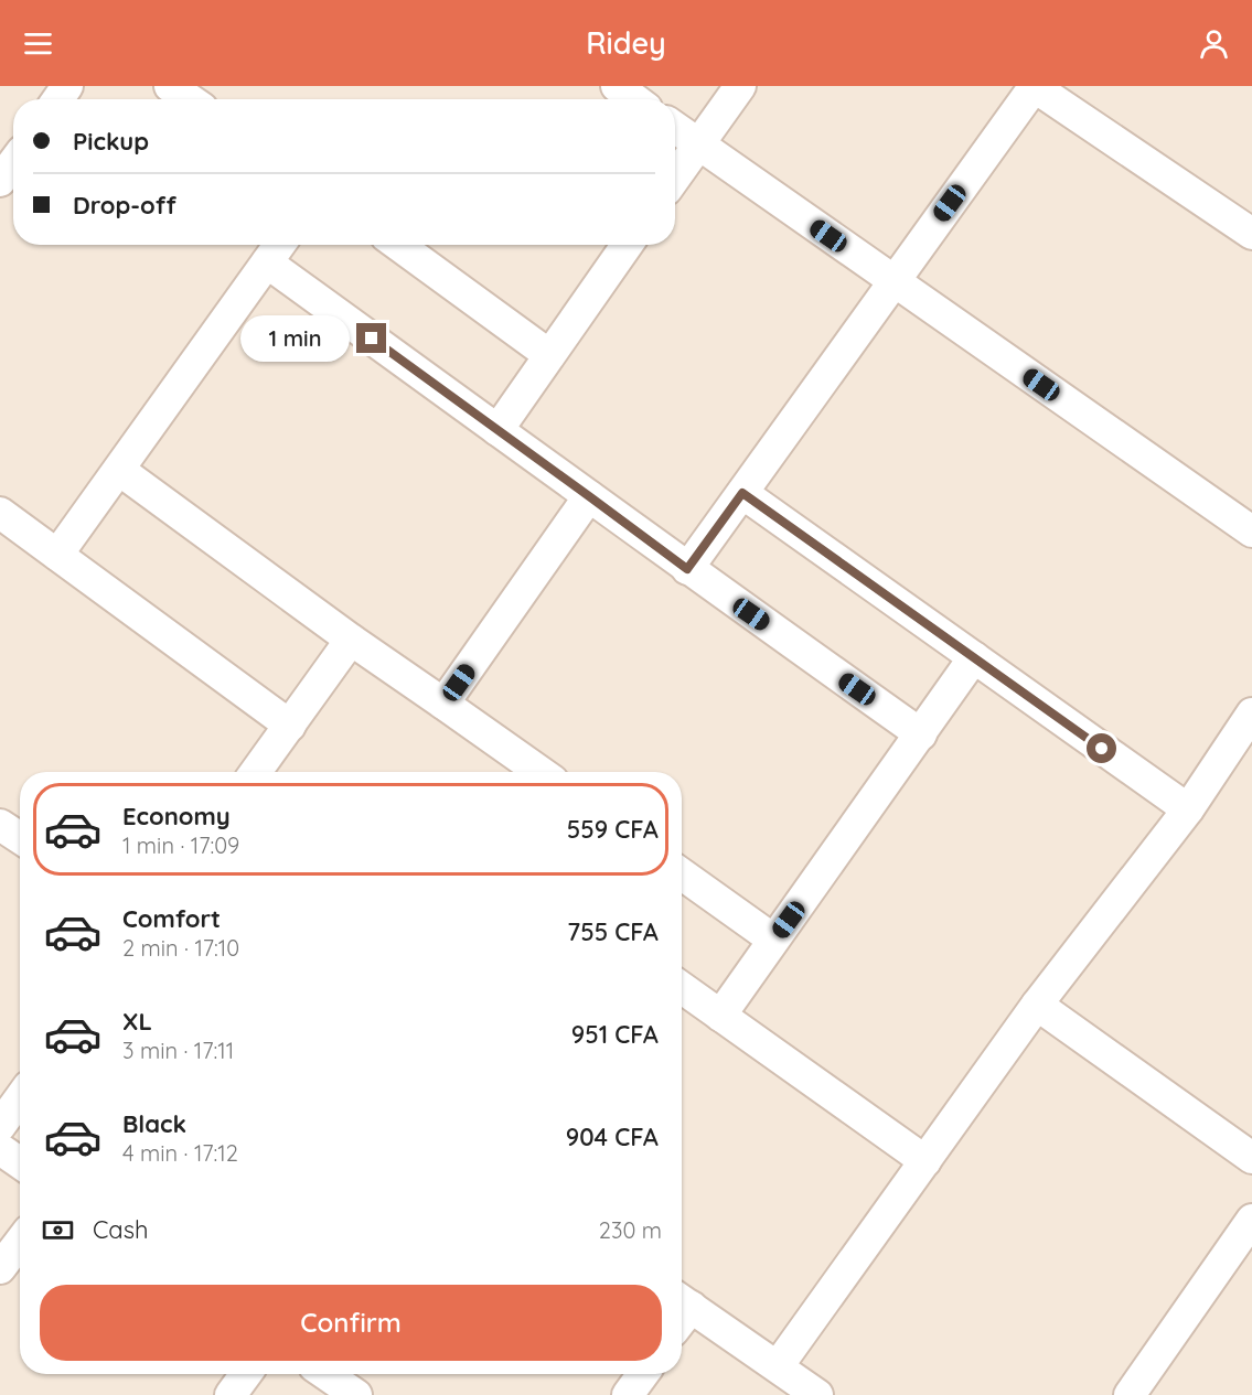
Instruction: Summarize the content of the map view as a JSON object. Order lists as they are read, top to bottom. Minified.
{"page":{"header":"Ridey","banner":["Pickup","Drop-off"],"bubble":"1 min","list":[{"name":"Economy","note":"1 min · 17:09","value":"559 CFA"},{"name":"Comfort","note":"2 min · 17:10","value":"755 CFA"},{"name":"XL","note":"3 min · 17:11","value":"951 CFA"},{"name":"Black","note":"4 min · 17:12","value":"904 CFA"}],"pay":["Cash","230 m"],"buttons":"Confirm"}}
